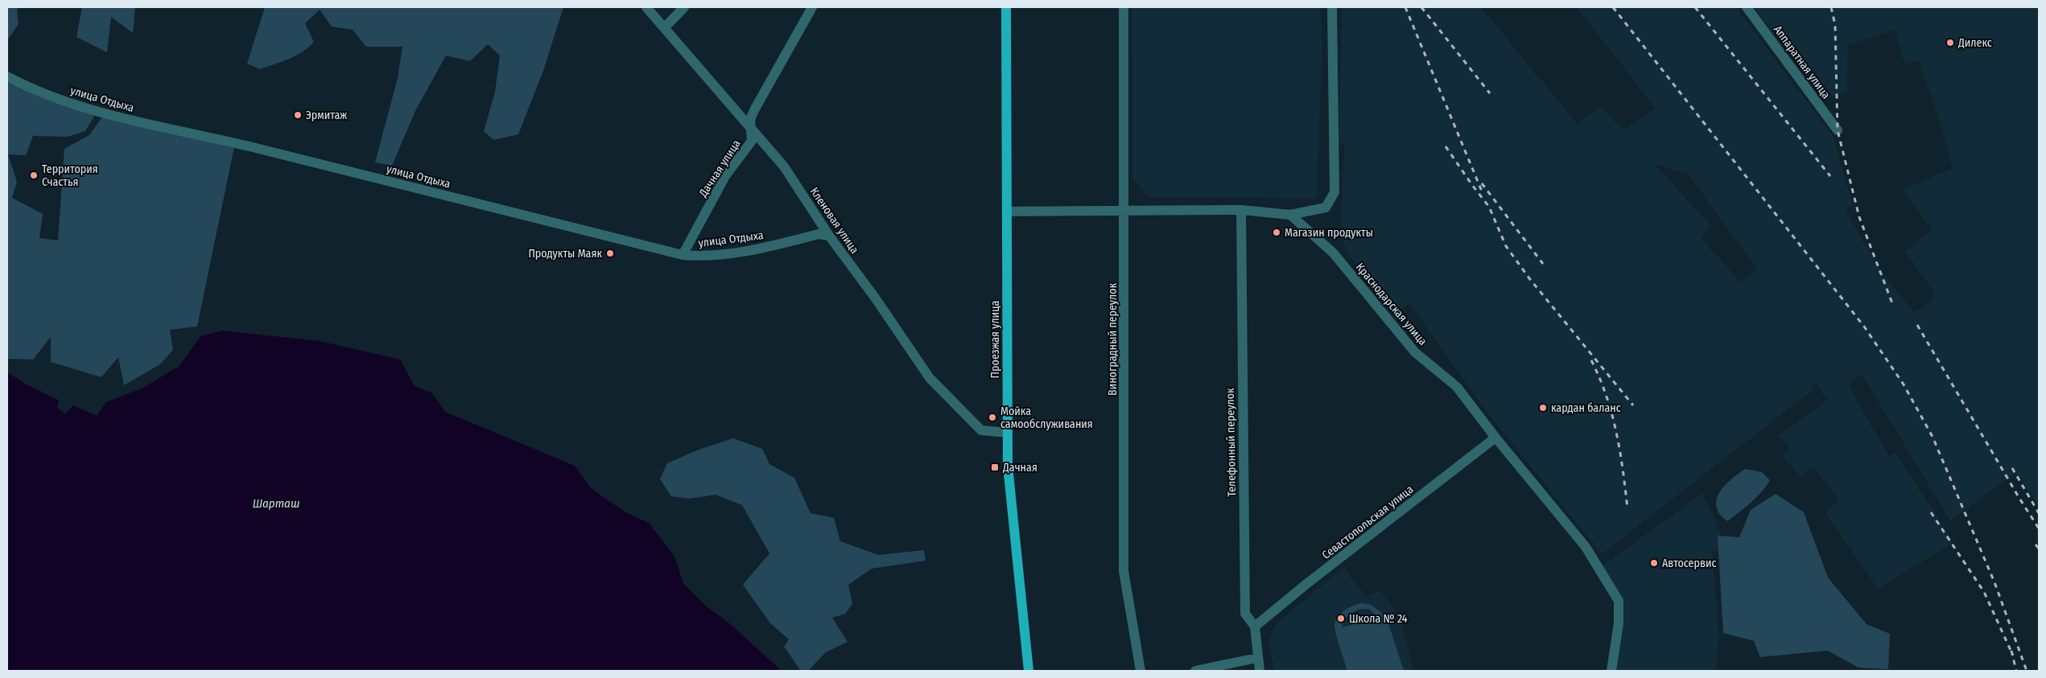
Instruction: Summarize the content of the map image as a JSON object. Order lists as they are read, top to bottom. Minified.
{"streets":{"main road":["Проезжая улица"],"street":["Аппаратная улица","улица Отдыха","Дачная улица","Кленовая улица","Краснодарская улица","Виноградный переулок","Телефонный переулок","Севастопольская улица"]},"crossings":[["улица Отдыха","Дачная улица"],["улица Отдыха","Кленовая улица"],["Дачная улица","Кленовая улица"],["Кленовая улица","Проезжая улица"],["Краснодарская улица","Севастопольская улица"],["Телефонный переулок","Севастопольская улица"]],"water":["Шарташ"],"places":{"other":["Дилекс","Эрмитаж","Территория Счастья","Магазин продукты","Продукты Маяк","кардан баланс","Мойка самообслуживания","Автосервис","Школа № 24"],"transit":["Дачная"]}}
